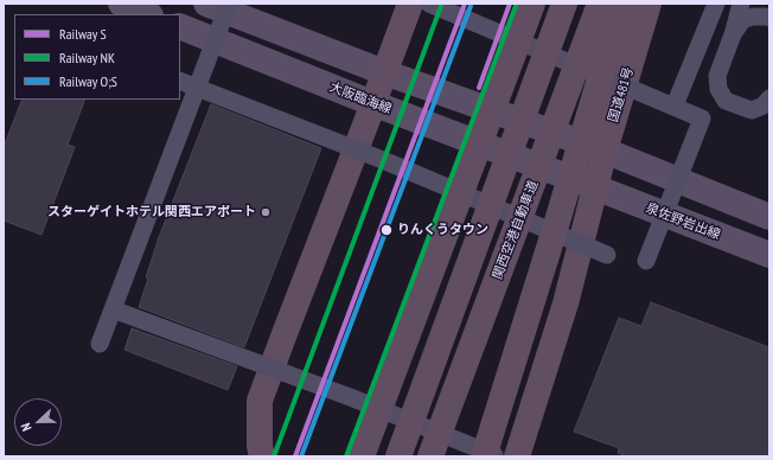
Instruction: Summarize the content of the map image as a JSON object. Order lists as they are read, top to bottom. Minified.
{"streets":{"highway":["国道481号","関西空港自動車道"],"main road":["大阪臨海線","泉佐野岩出線"]},"crossings":[["国道481号","大阪臨海線"],["国道481号","泉佐野岩出線"],["大阪臨海線","泉佐野岩出線"]],"places":["スターゲイトホテル関西エアポート","りんくうタウン"],"lines":["rail line S","rail line NK","rail line O;S"],"legend":["Railway S","Railway NK","Railway O;S"],"north":"left"}
